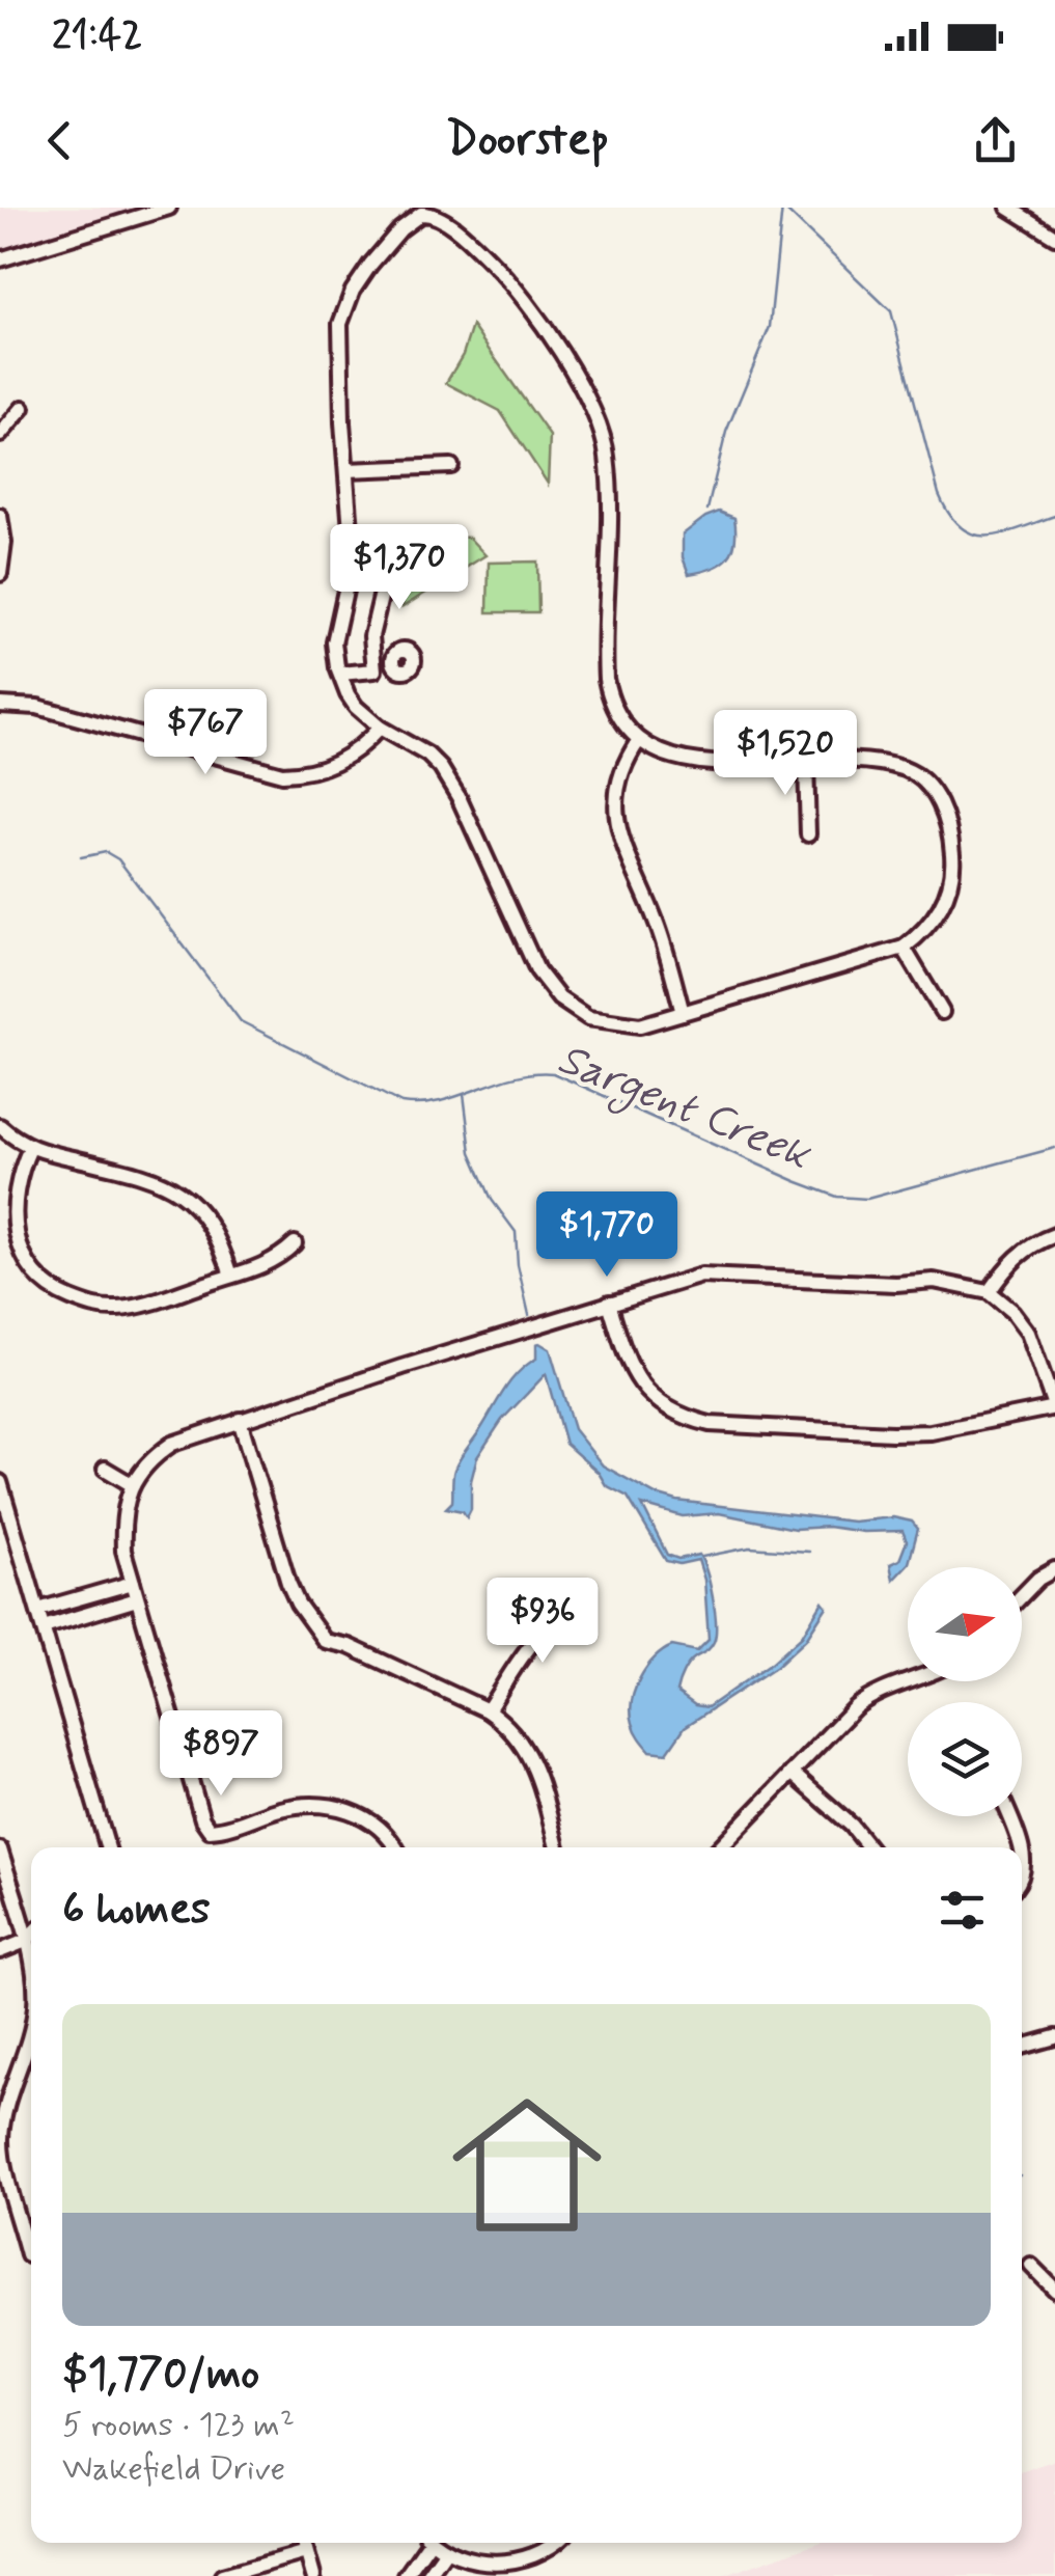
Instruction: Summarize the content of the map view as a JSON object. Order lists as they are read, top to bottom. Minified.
{"water":["Sargent Creek"],"north":"right","page":{"status":"21:42","header":"Doorstep","price":["$1,370","$767","$1,520","$1,770","$936","$897"],"heading":"6 homes","list":[{"name":"$1,770/mo","note":"5 rooms · 123 m² · Wakefield Drive"}]}}
